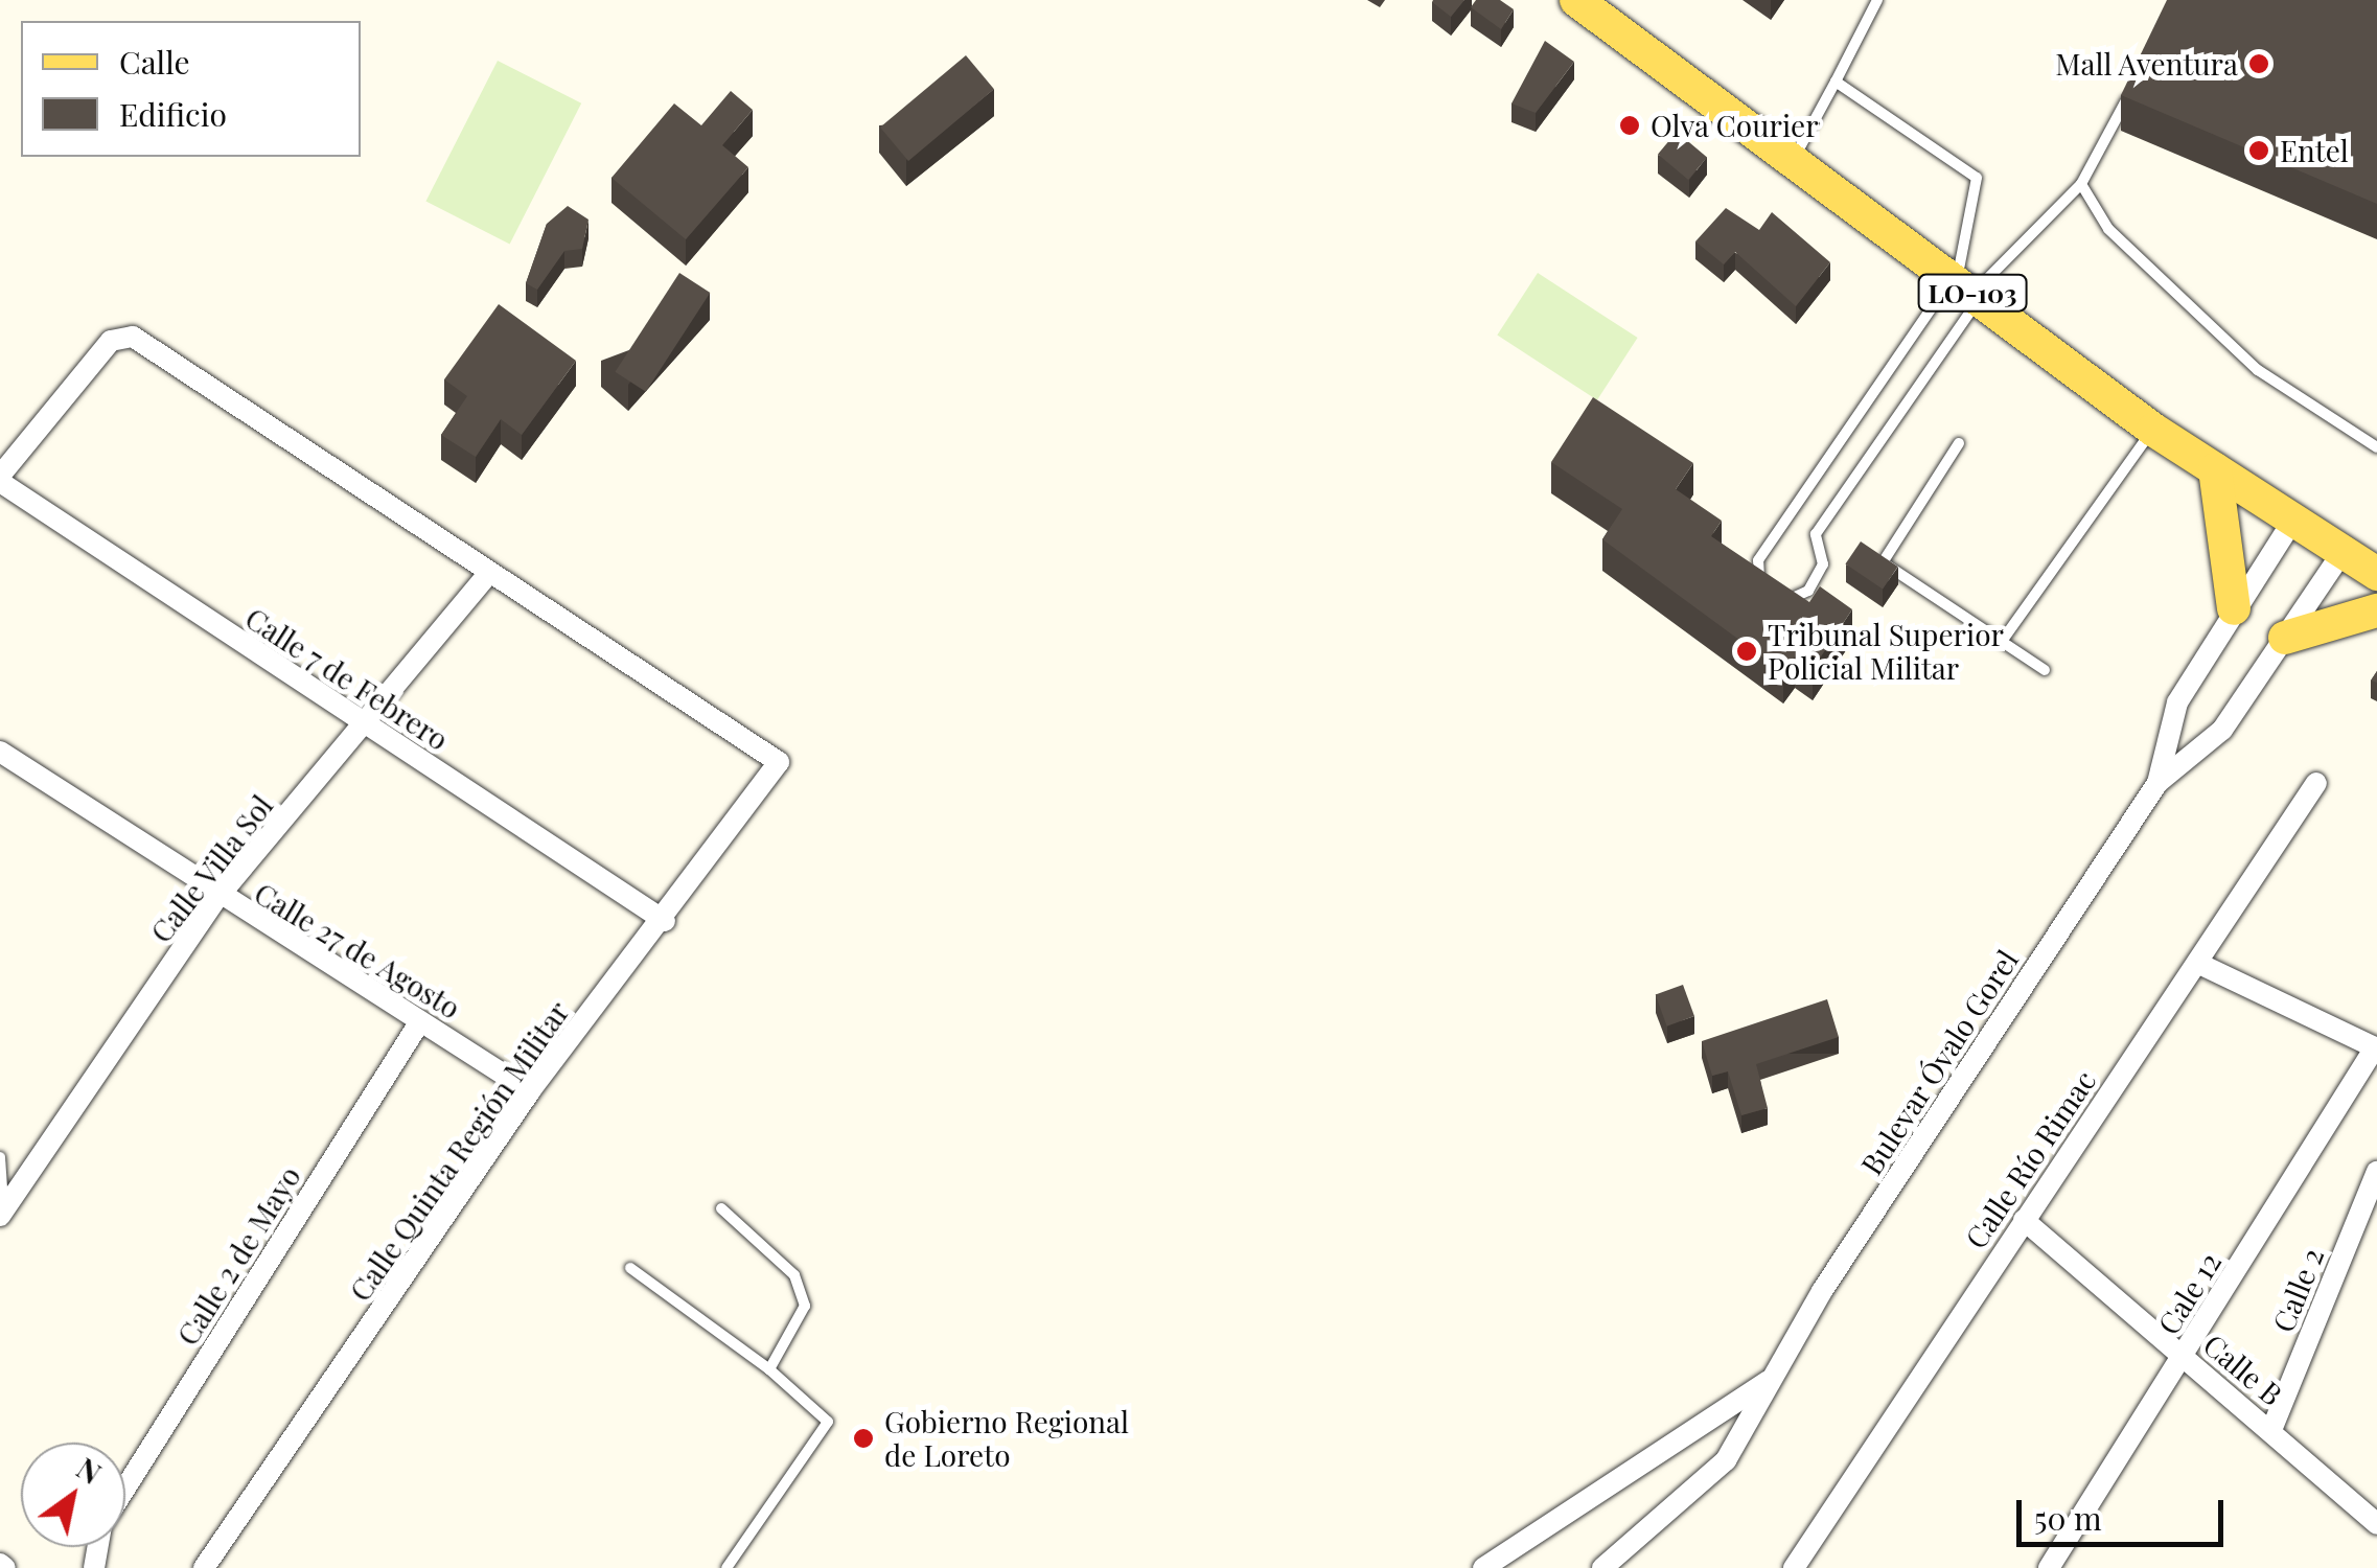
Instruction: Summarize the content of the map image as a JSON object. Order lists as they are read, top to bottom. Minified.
{"streets":{"main road":["LO-103"],"street":["Calle 7 de Febrero","Calle Villa Sol","Calle 27 de Agosto","Bulevar Óvalo Gorel","Calle Quinta Región Militar","Calle Río Rimac","Calle 2 de Mayo","Calle 2","Cale 12","Calle B"]},"crossings":[["LO-103","Bulevar Óvalo Gorel"],["Calle 7 de Febrero","Calle Villa Sol"],["Calle 7 de Febrero","Calle Quinta Región Militar"],["Calle Villa Sol","Calle 27 de Agosto"],["Calle Villa Sol","Calle Quinta Región Militar"],["Calle 27 de Agosto","Calle Quinta Región Militar"],["Calle 27 de Agosto","Calle 2 de Mayo"],["Calle Río Rimac","Calle B"],["Calle 2","Calle B"],["Cale 12","Calle B"]],"places":["Mall Aventura","Olva Courier","Entel","Tribunal Superior Policial Militar","Gobierno Regional de Loreto"],"legend":["Calle","Edificio"],"scale_bar":"50 m","north":"top right"}
